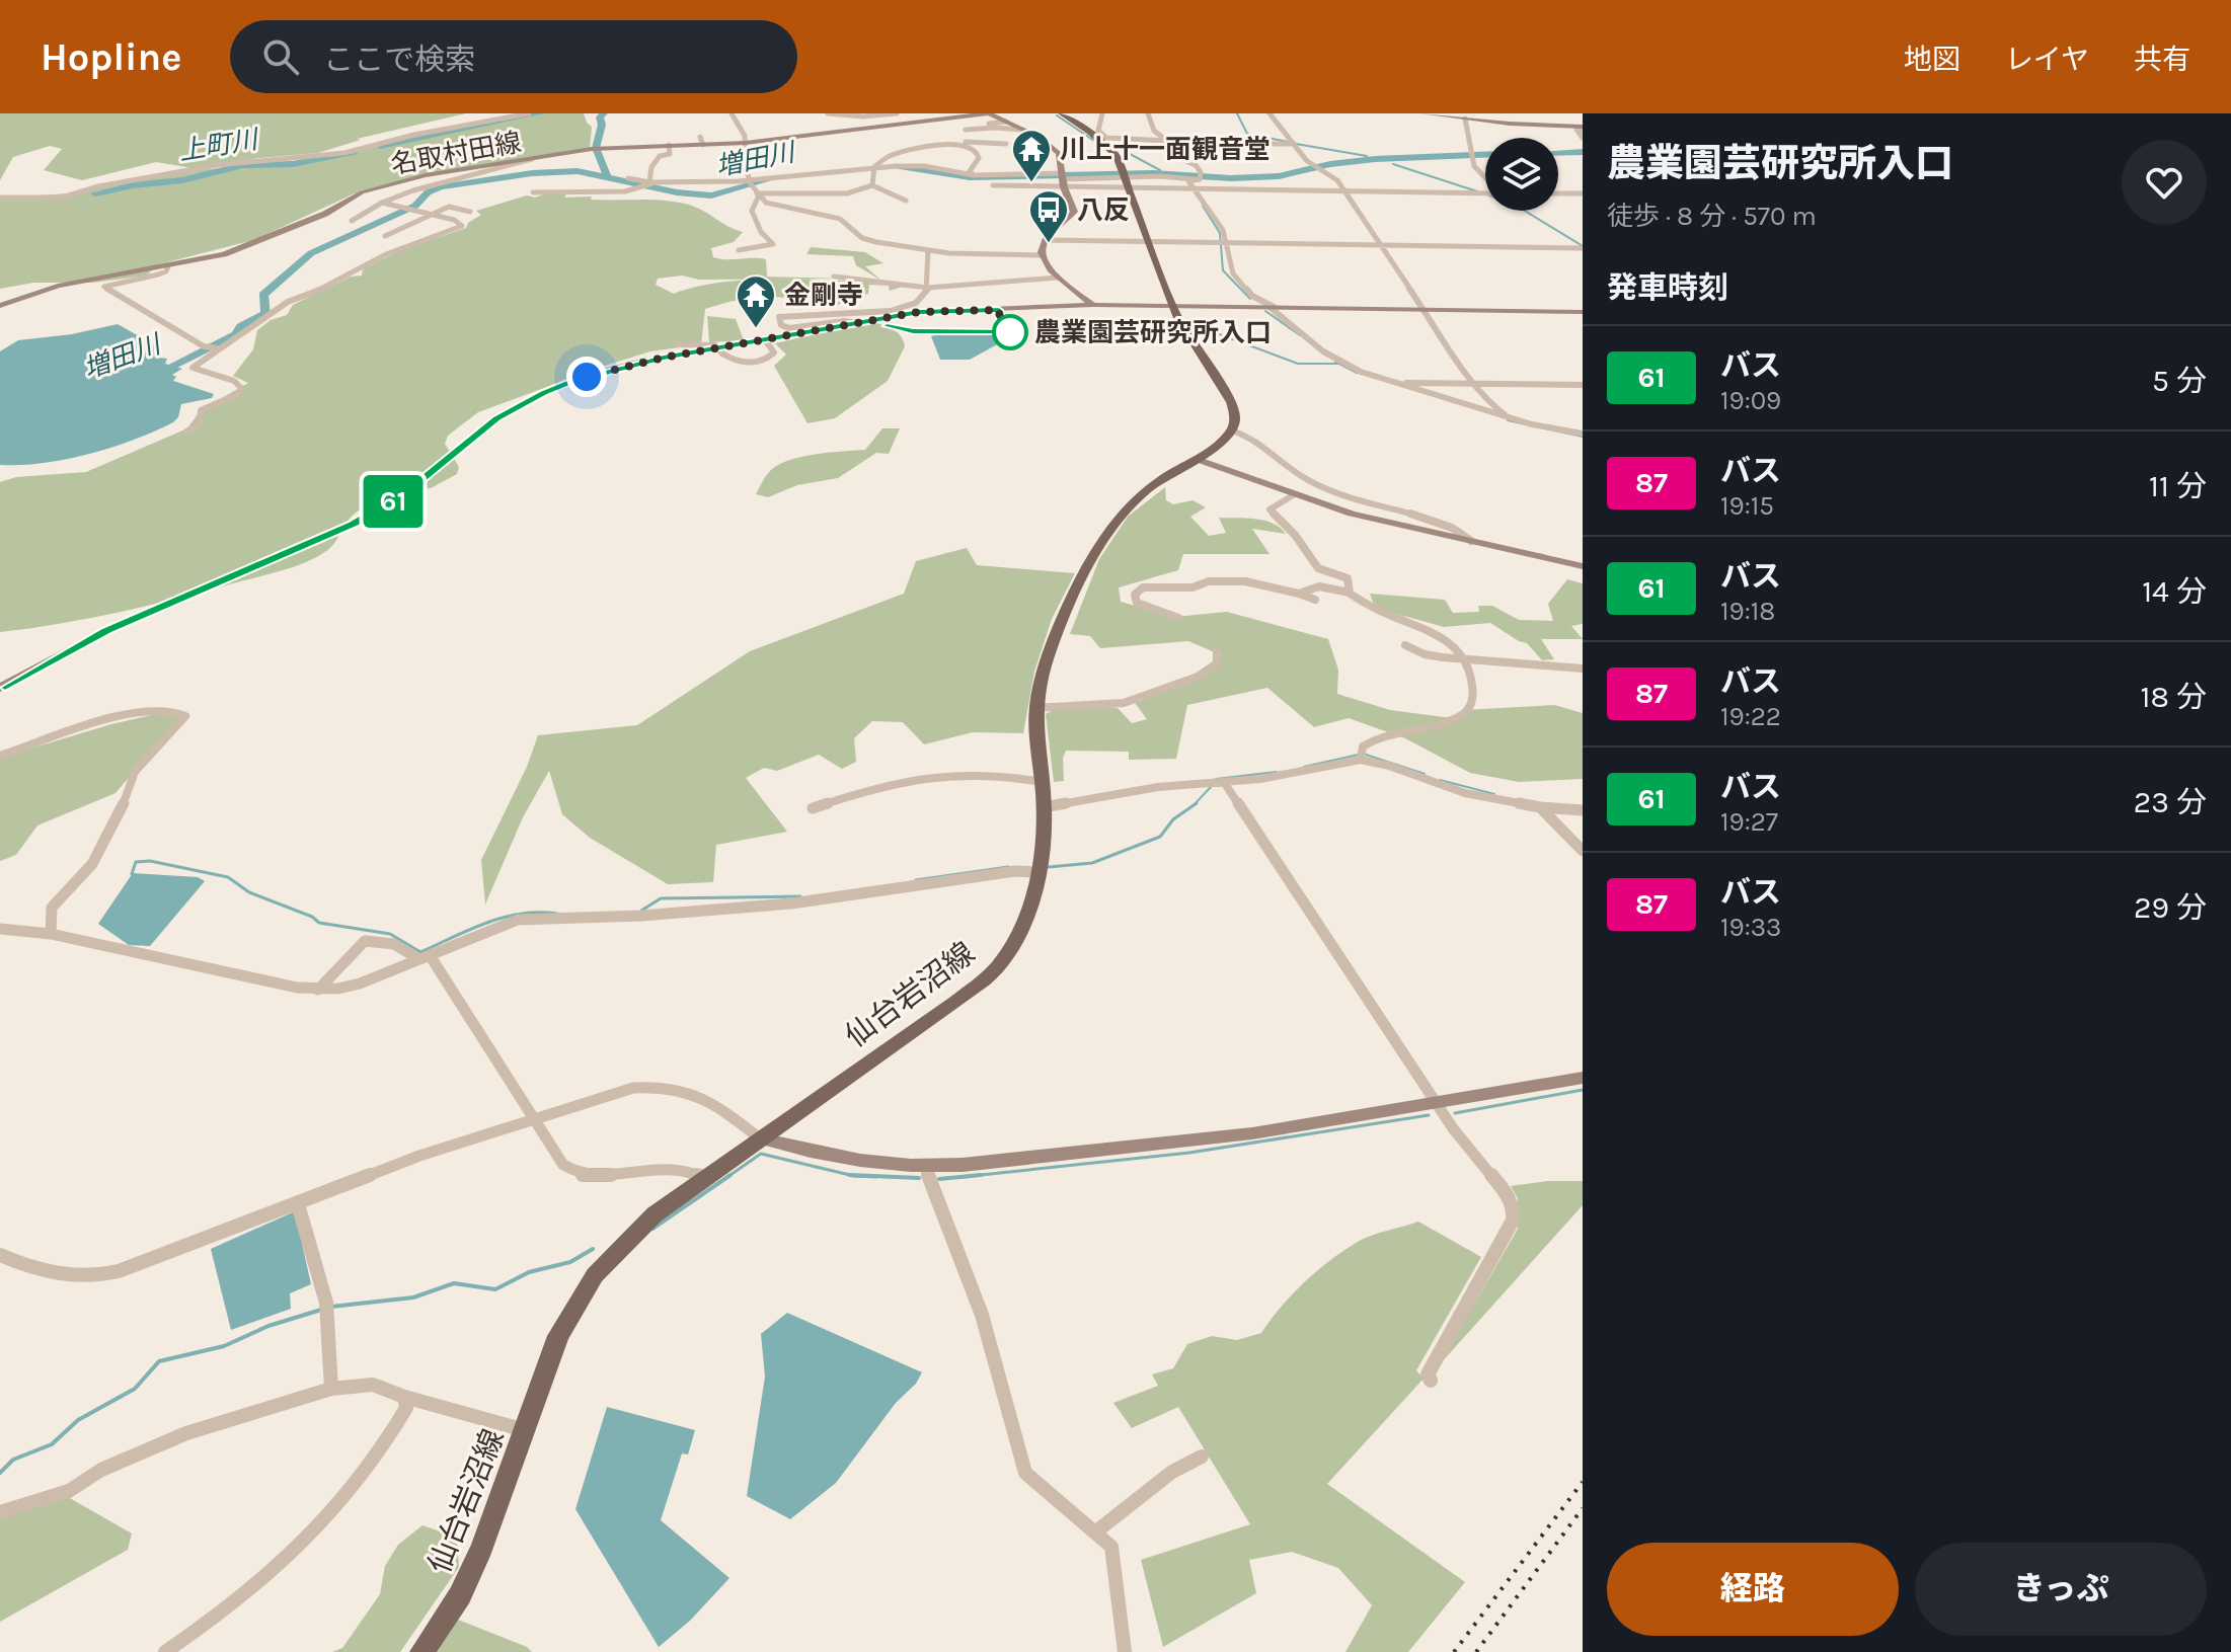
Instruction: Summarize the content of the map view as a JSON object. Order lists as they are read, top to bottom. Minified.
{"streets":{"main road":["仙台岩沼線"],"street":["名取村田線"]},"water":["上町川","増田川"],"places":{"temple":["川上十一面観音堂","金剛寺"],"bus stop":["八反"],"other":["農業園芸研究所入口"]},"lines":["bus line 61"],"page":{"header":"Hopline","search":"ここで検索","nav":["地図","レイヤ","共有"],"on_map":"61","heading":[["農業園芸研究所入口","徒歩 · 8 分 · 570 m"],"発車時刻"],"list":[{"mark":"61","name":"バス","note":"19:09","value":"5 分"},{"mark":"87","name":"バス","note":"19:15","value":"11 分"},{"mark":"61","name":"バス","note":"19:18","value":"14 分"},{"mark":"87","name":"バス","note":"19:22","value":"18 分"},{"mark":"61","name":"バス","note":"19:27","value":"23 分"},{"mark":"87","name":"バス","note":"19:33","value":"29 分"}],"buttons":["経路","きっぷ"]}}
